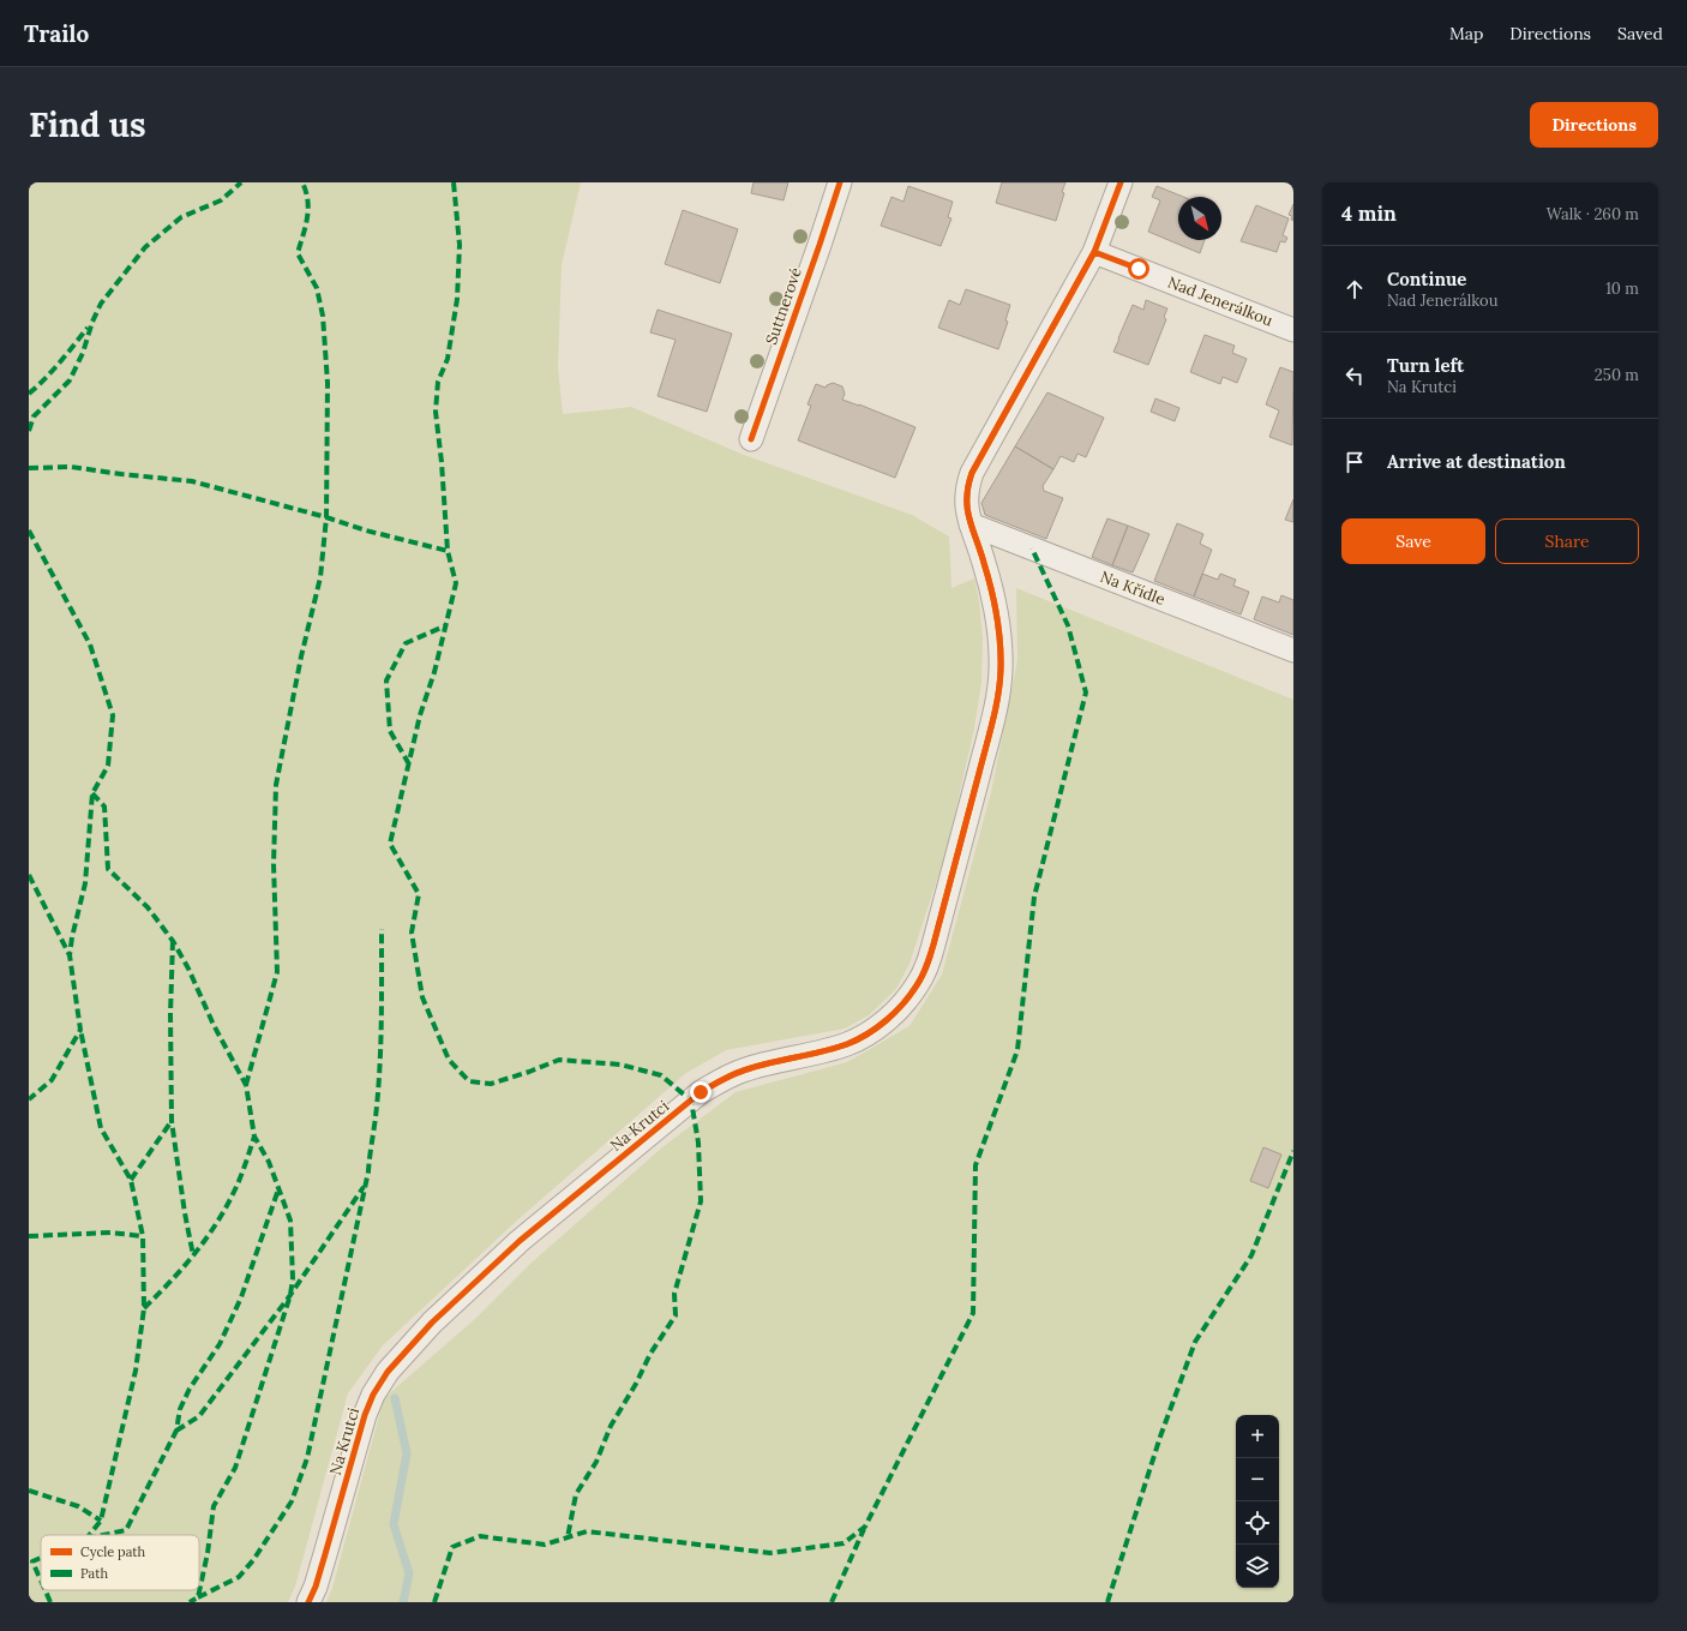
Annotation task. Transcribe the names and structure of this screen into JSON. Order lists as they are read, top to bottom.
{
  "streets": {
    "street": [
      "Nad Jenerálkou",
      "Suttnerové",
      "Na Křídle",
      "Na Krutci"
    ]
  },
  "crossings": [
    ["Nad Jenerálkou", "Na Krutci"],
    ["Na Křídle", "Na Krutci"]
  ],
  "legend": ["Cycle path", "Path"],
  "north": "bottom right",
  "page": {
    "header": "Trailo",
    "nav": ["Map", "Directions", "Saved"],
    "buttons": [
      "Directions",
      ["Save", "Share"]
    ],
    "title": "Find us",
    "heading": ["4 min", "Walk · 260 m"],
    "list": [
      ["Continue", "Nad Jenerálkou", "10 m"],
      ["Turn left", "Na Krutci", "250 m"],
      "Arrive at destination"
    ],
    "map_buttons": ["+", "−"]
  }
}
